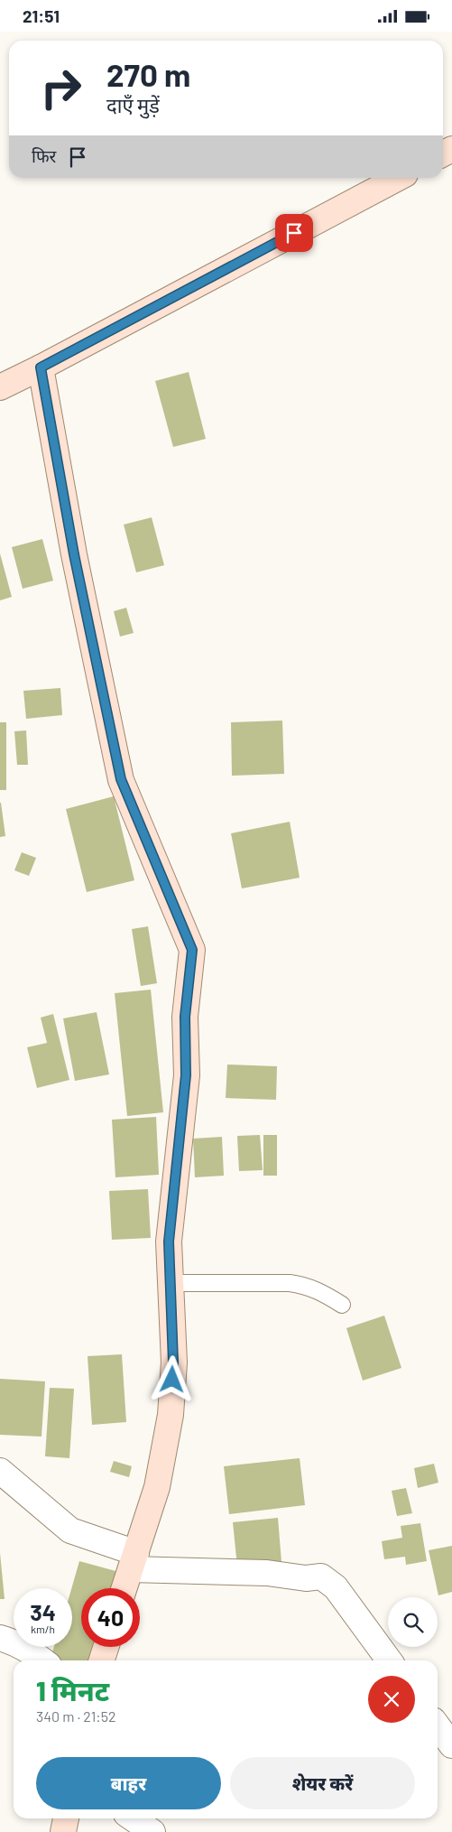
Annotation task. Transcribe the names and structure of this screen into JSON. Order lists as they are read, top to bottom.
{
  "page": {
    "status": "21:51",
    "turn": ["270 m", "दाएँ मुड़ें"],
    "then": "फिर",
    "speed": "34 km/h",
    "limit": "40",
    "heading": ["1 मिनट", "340 m · 21:52"],
    "buttons": ["बाहर", "शेयर करें"]
  }
}
